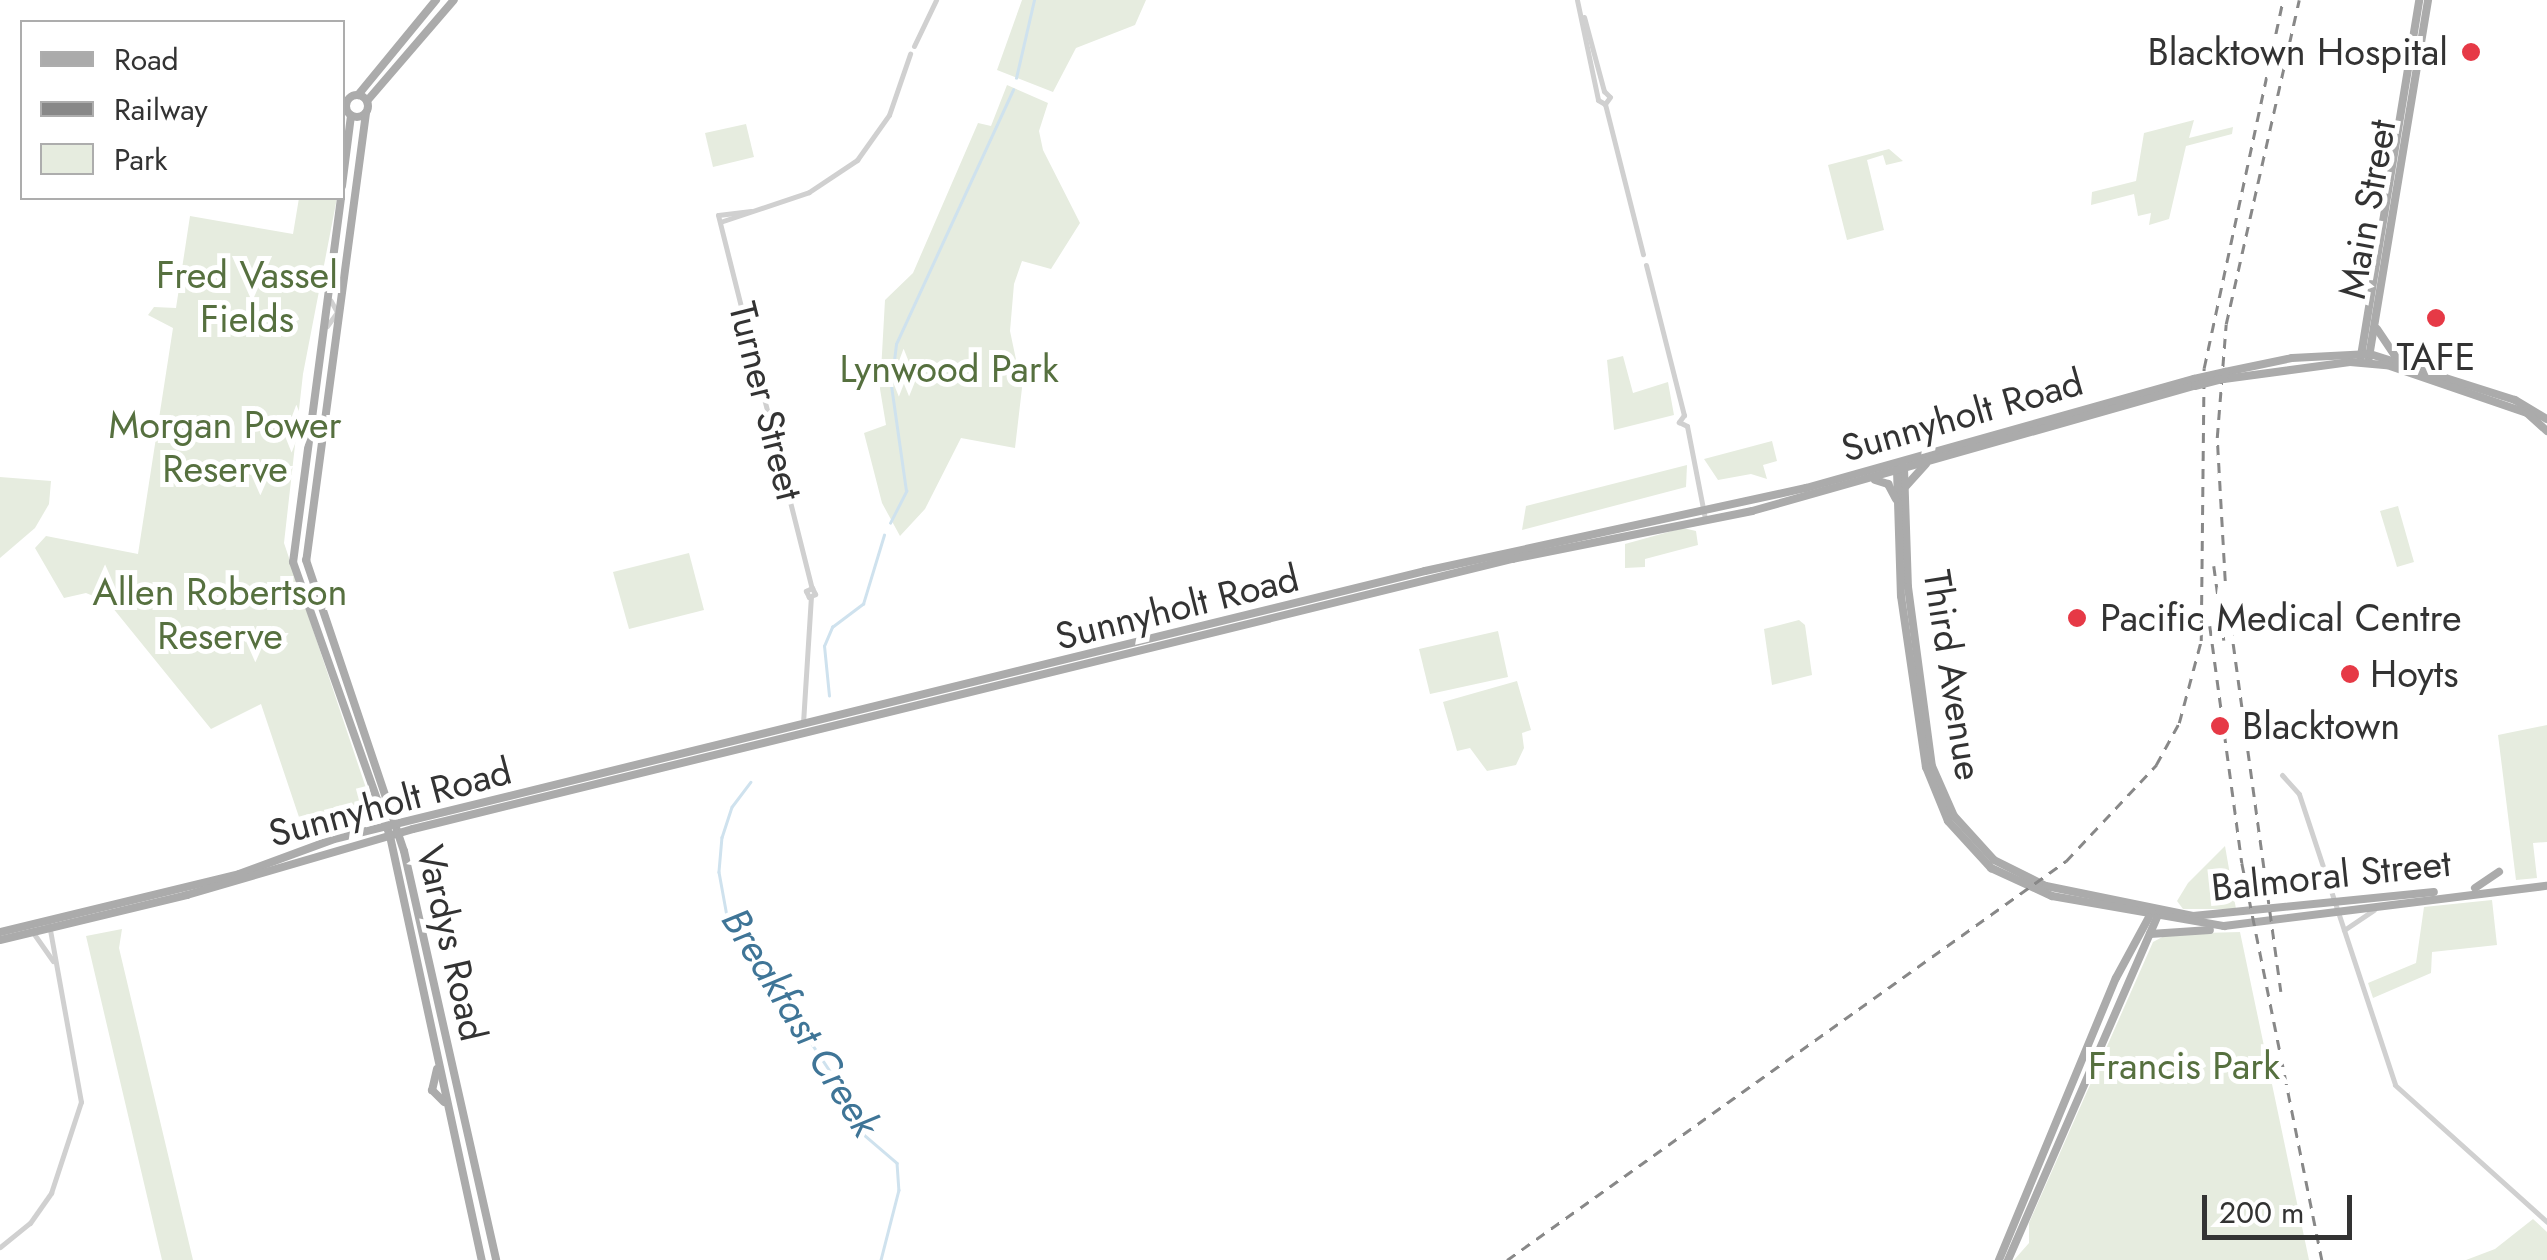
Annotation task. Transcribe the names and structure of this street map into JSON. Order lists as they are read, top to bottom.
{
  "streets": {
    "main road": [
      "Main Street",
      "Sunnyholt Road",
      "Third Avenue",
      "Balmoral Street",
      "Vardys Road"
    ],
    "street": ["Turner Street"]
  },
  "crossings": [
    ["Main Street", "Sunnyholt Road"],
    ["Turner Street", "Sunnyholt Road"],
    ["Sunnyholt Road", "Third Avenue"],
    ["Sunnyholt Road", "Vardys Road"],
    ["Third Avenue", "Balmoral Street"]
  ],
  "water": ["Breakfast Creek"],
  "parks": [
    "Fred Vassel Fields",
    "Lynwood Park",
    "Morgan Power Reserve",
    "Allen Robertson Reserve",
    "Francis Park"
  ],
  "places": [
    "Blacktown Hospital",
    "TAFE",
    "Pacific Medical Centre",
    "Hoyts",
    "Blacktown"
  ],
  "legend": ["Road", "Railway", "Park"],
  "scale_bar": "200 m"
}
